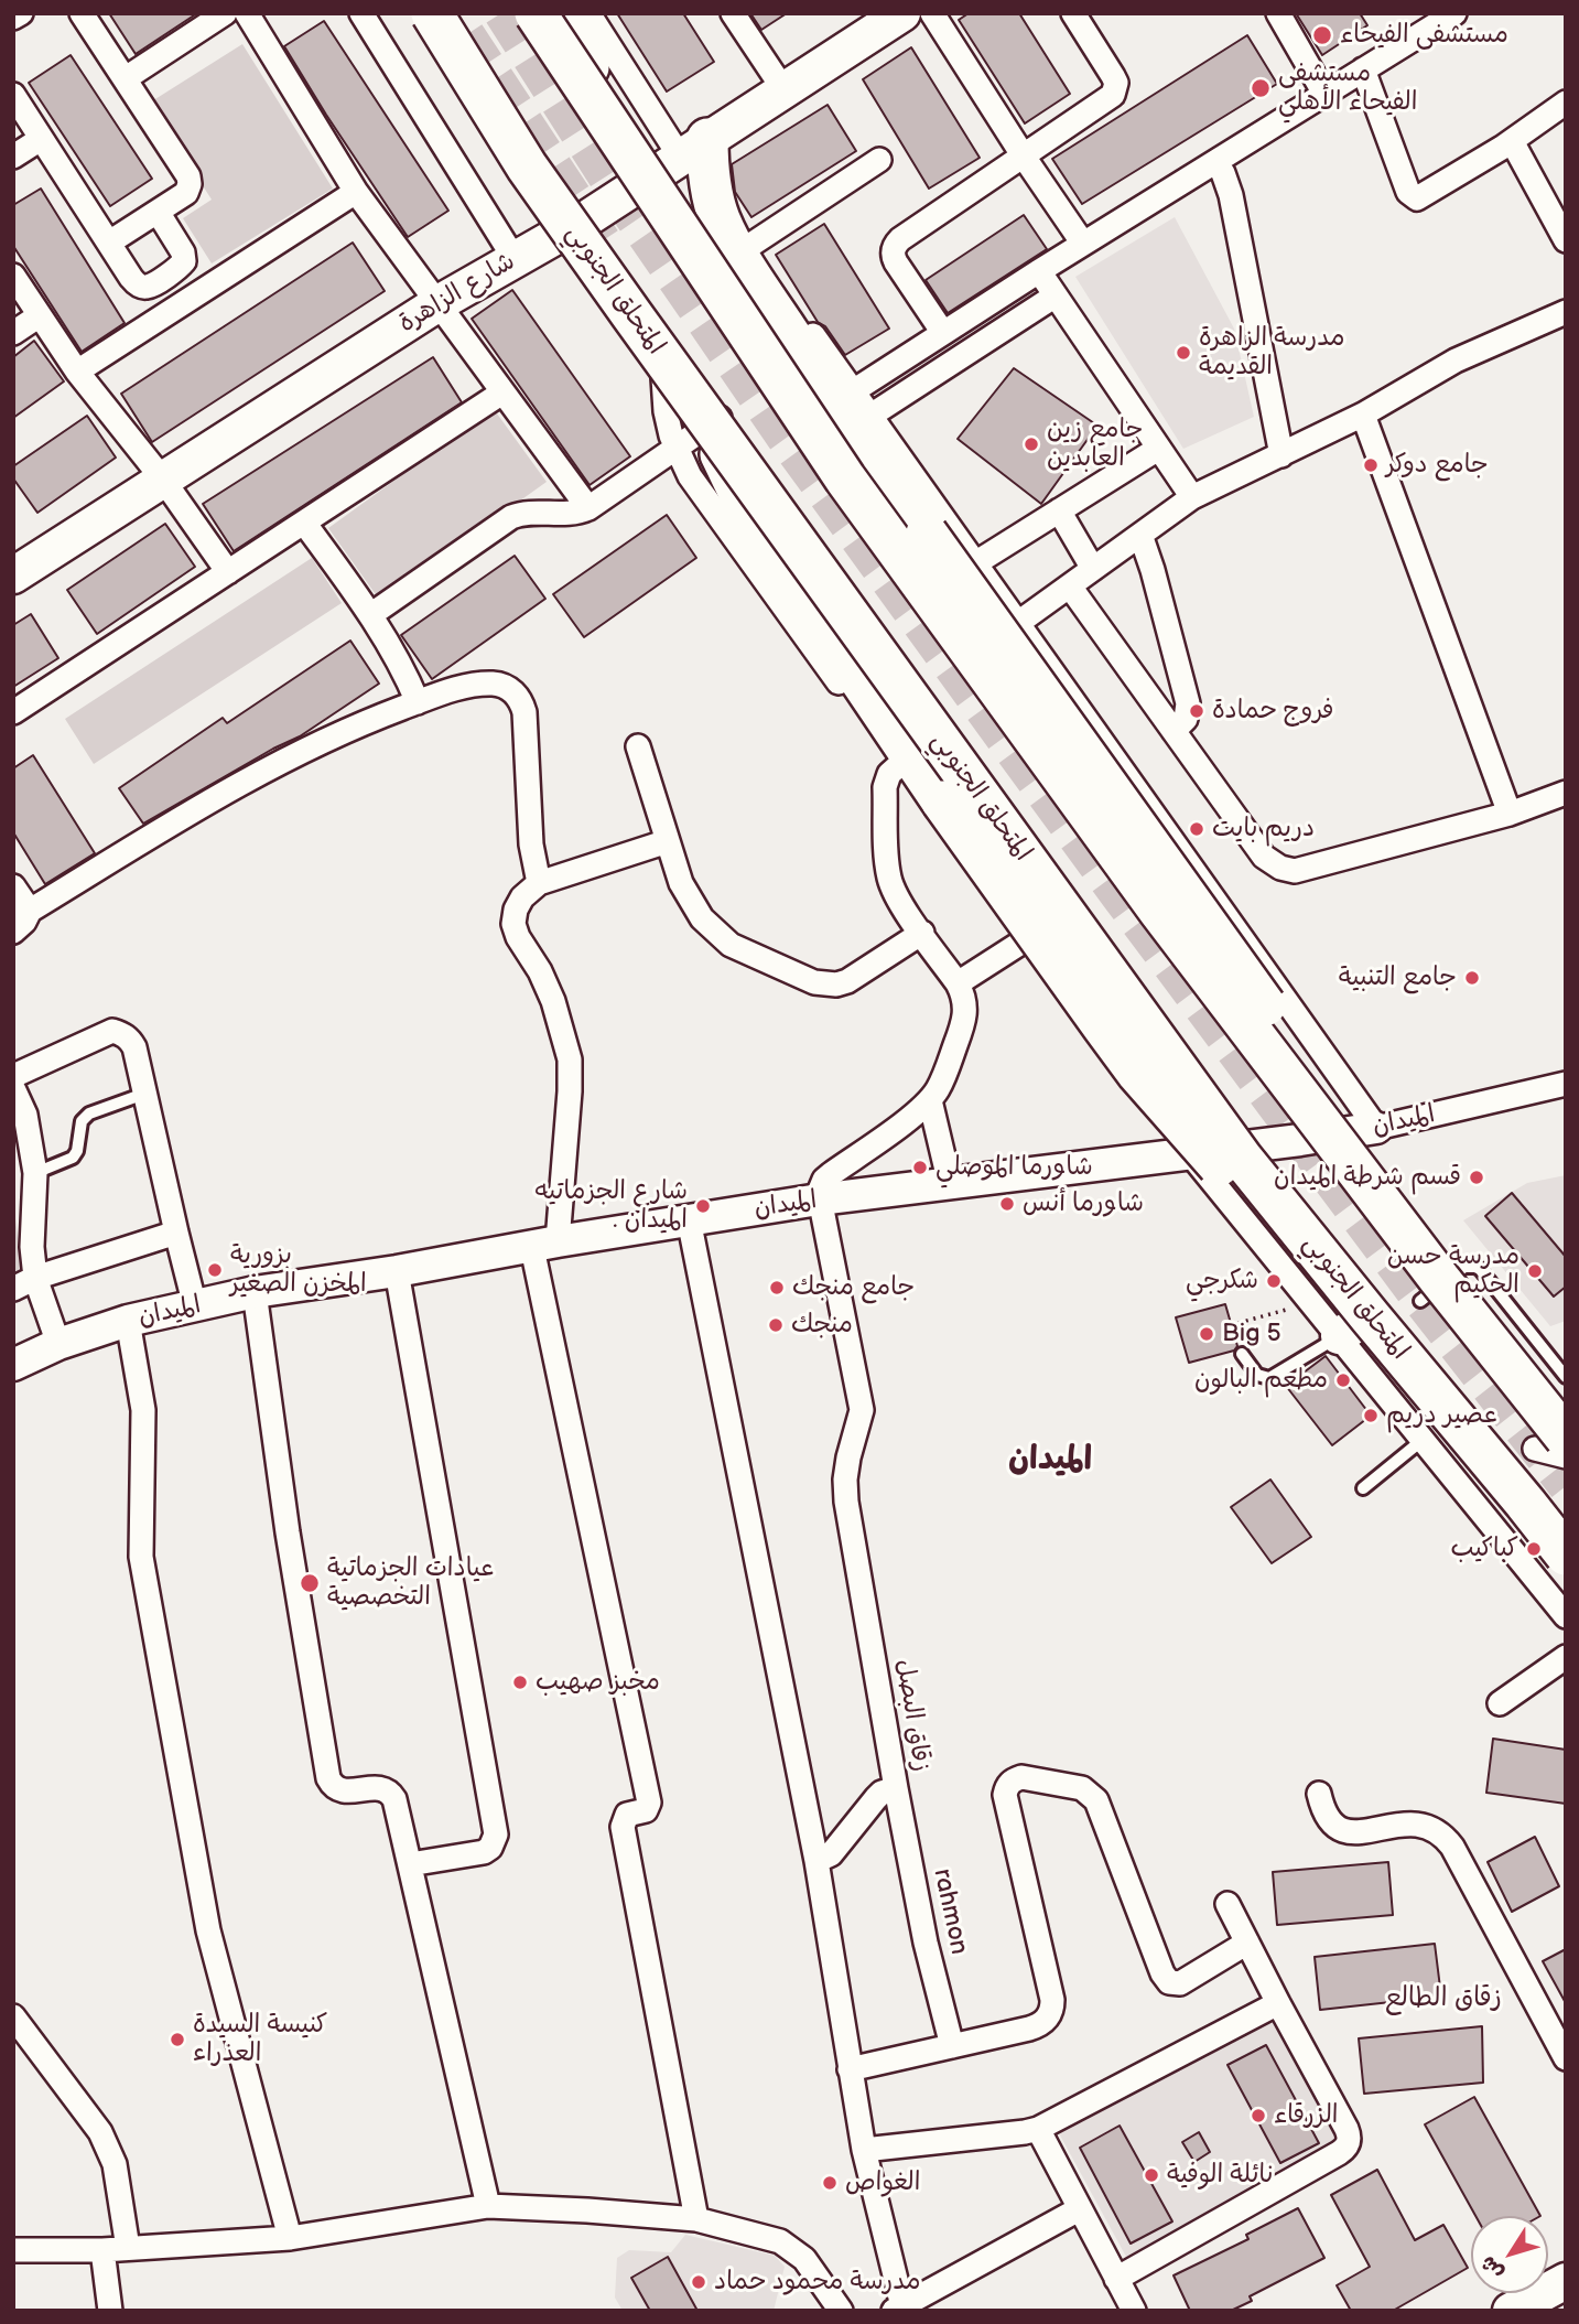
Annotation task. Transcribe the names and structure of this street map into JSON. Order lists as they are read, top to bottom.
{
  "streets": {
    "highway": ["المتحلق الجنوبي"],
    "main road": ["شارع الزاهرة"],
    "street": ["الميدان", "زقاق البصل", "rahmon"]
  },
  "crossings": [
    ["الميدان", "زقاق البصل"],
    ["زقاق البصل", "rahmon"]
  ],
  "districts": ["الميدان", "زقاق الطالع"],
  "places": [
    "مستشفى الفيحاء",
    "مستشفى الفيحاء الأهلي",
    "مدرسة الزاهرة القديمة",
    "جامع زين العابدين",
    "جامع دوكر",
    "فروج حمادة",
    "دريم بايت",
    "جامع التنبية",
    "شاورما الموصلي",
    "قسم شرطة الميدان",
    "شاورما أنس",
    "شارع الجزماتيه . الميدان",
    "بزورية المخزن الصغير",
    "مدرسة حسن الحكيم",
    "شكرجي",
    "جامع منجك",
    "منجك",
    "Big 5",
    "مطعم البالون",
    "عصير دريم",
    "كباكيب",
    "عيادات الجزماتية التخصصية",
    "مخبز صهيب",
    "كنيسة السيدة العذراء",
    "الزرقاء",
    "نائلة الوفية",
    "الغواص",
    "مدرسة محمود حماد"
  ],
  "north": "bottom left"
}
